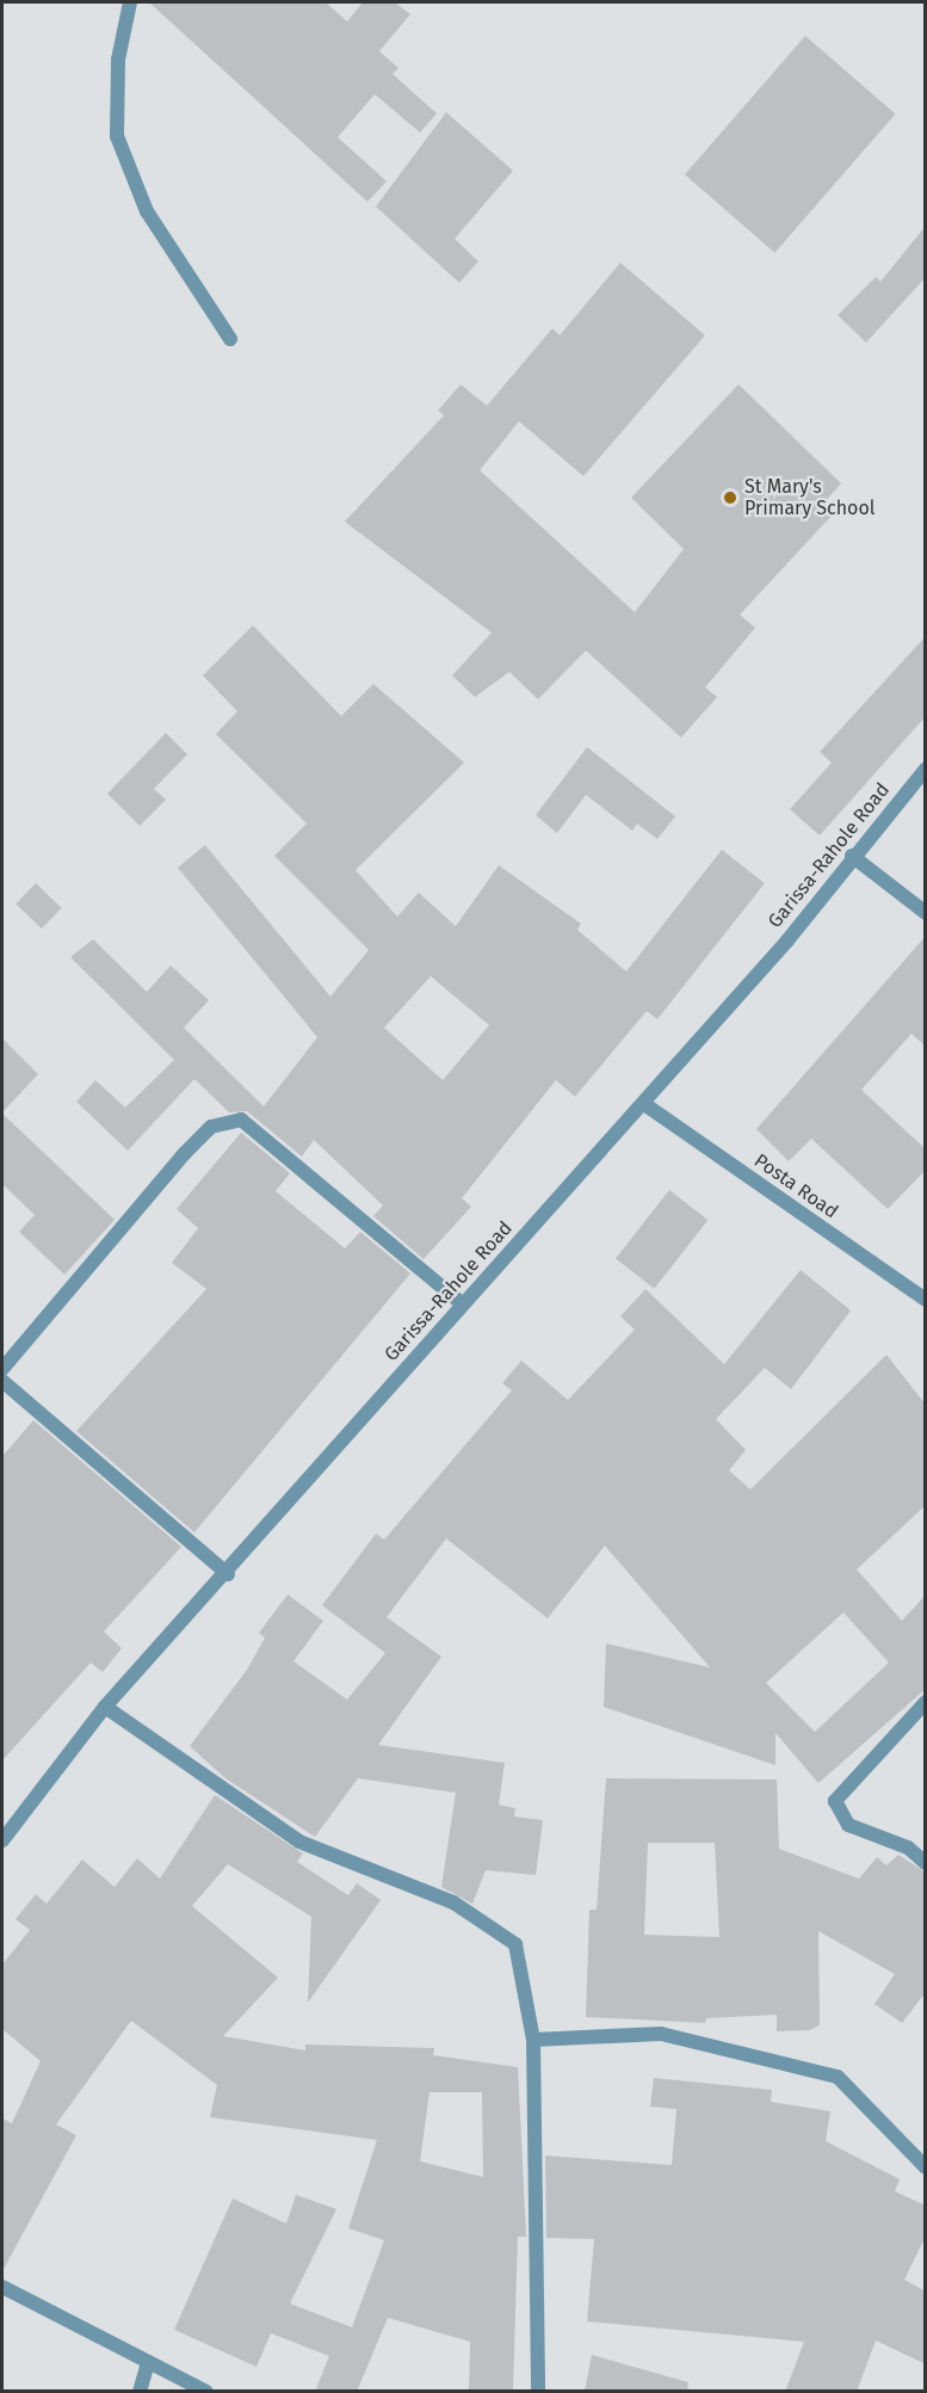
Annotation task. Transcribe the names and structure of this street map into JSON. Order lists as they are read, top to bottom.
{
  "streets": {
    "street": ["Garissa-Rahole Road", "Posta Road"]
  },
  "crossings": [
    ["Garissa-Rahole Road", "Posta Road"]
  ],
  "places": ["St Mary's Primary School"]
}
